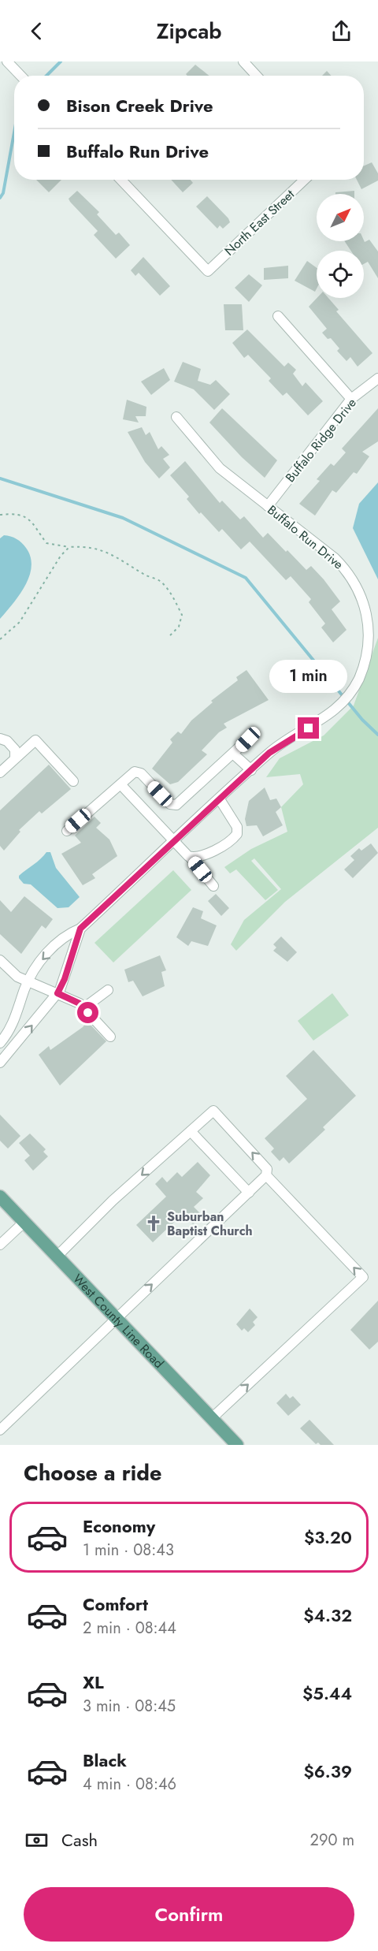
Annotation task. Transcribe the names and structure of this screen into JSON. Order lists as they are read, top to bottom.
{
  "streets": {
    "main road": ["West County Line Road"],
    "street": ["North East Street", "Buffalo Ridge Drive", "Buffalo Run Drive"]
  },
  "crossings": [
    ["Buffalo Ridge Drive", "Buffalo Run Drive"]
  ],
  "places": {
    "church": ["Suburban Baptist Church"]
  },
  "north": "top right",
  "page": {
    "header": "Zipcab",
    "banner": ["Bison Creek Drive", "Buffalo Run Drive"],
    "bubble": "1 min",
    "heading": "Choose a ride",
    "list": [
      {
        "name": "Economy",
        "note": "1 min · 08:43",
        "value": "$3.20"
      },
      {
        "name": "Comfort",
        "note": "2 min · 08:44",
        "value": "$4.32"
      },
      {
        "name": "XL",
        "note": "3 min · 08:45",
        "value": "$5.44"
      },
      {
        "name": "Black",
        "note": "4 min · 08:46",
        "value": "$6.39"
      }
    ],
    "pay": ["Cash", "290 m"],
    "buttons": "Confirm"
  }
}
